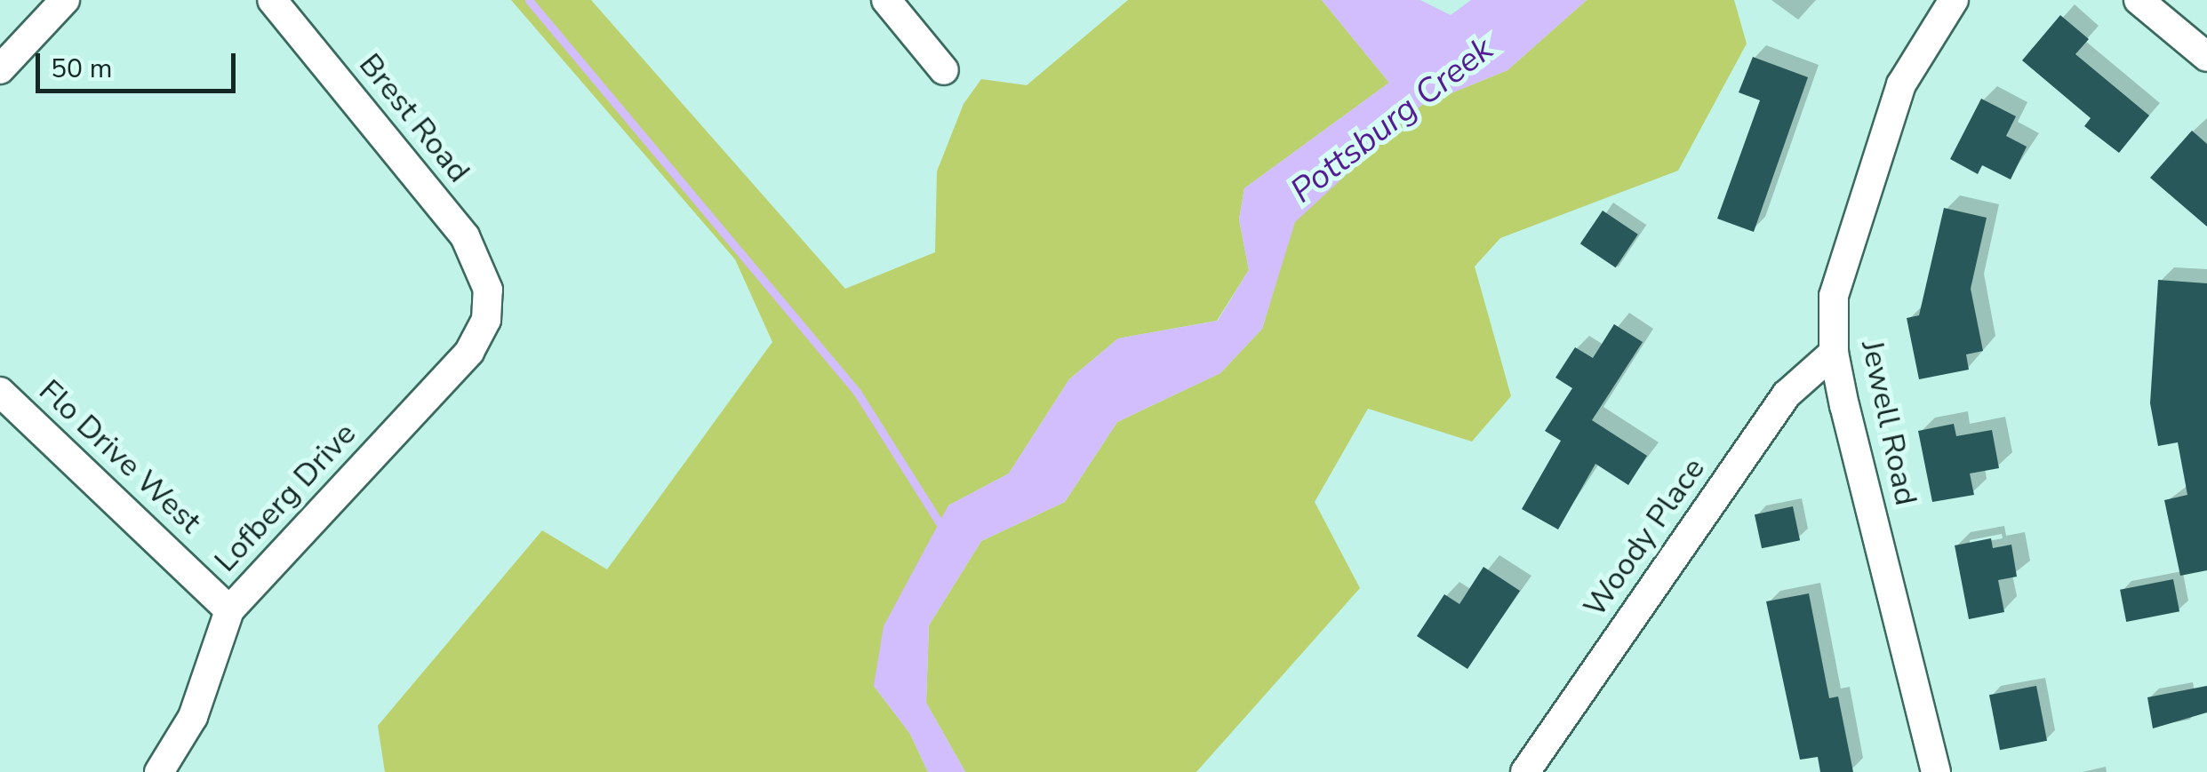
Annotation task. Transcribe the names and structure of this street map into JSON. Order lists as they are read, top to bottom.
{
  "streets": {
    "street": [
      "Brest Road",
      "Jewell Road",
      "Flo Drive West",
      "Lofberg Drive",
      "Woody Place"
    ]
  },
  "crossings": [
    ["Brest Road", "Lofberg Drive"],
    ["Jewell Road", "Woody Place"],
    ["Flo Drive West", "Lofberg Drive"]
  ],
  "water": ["Pottsburg Creek"],
  "scale_bar": "50 m"
}
